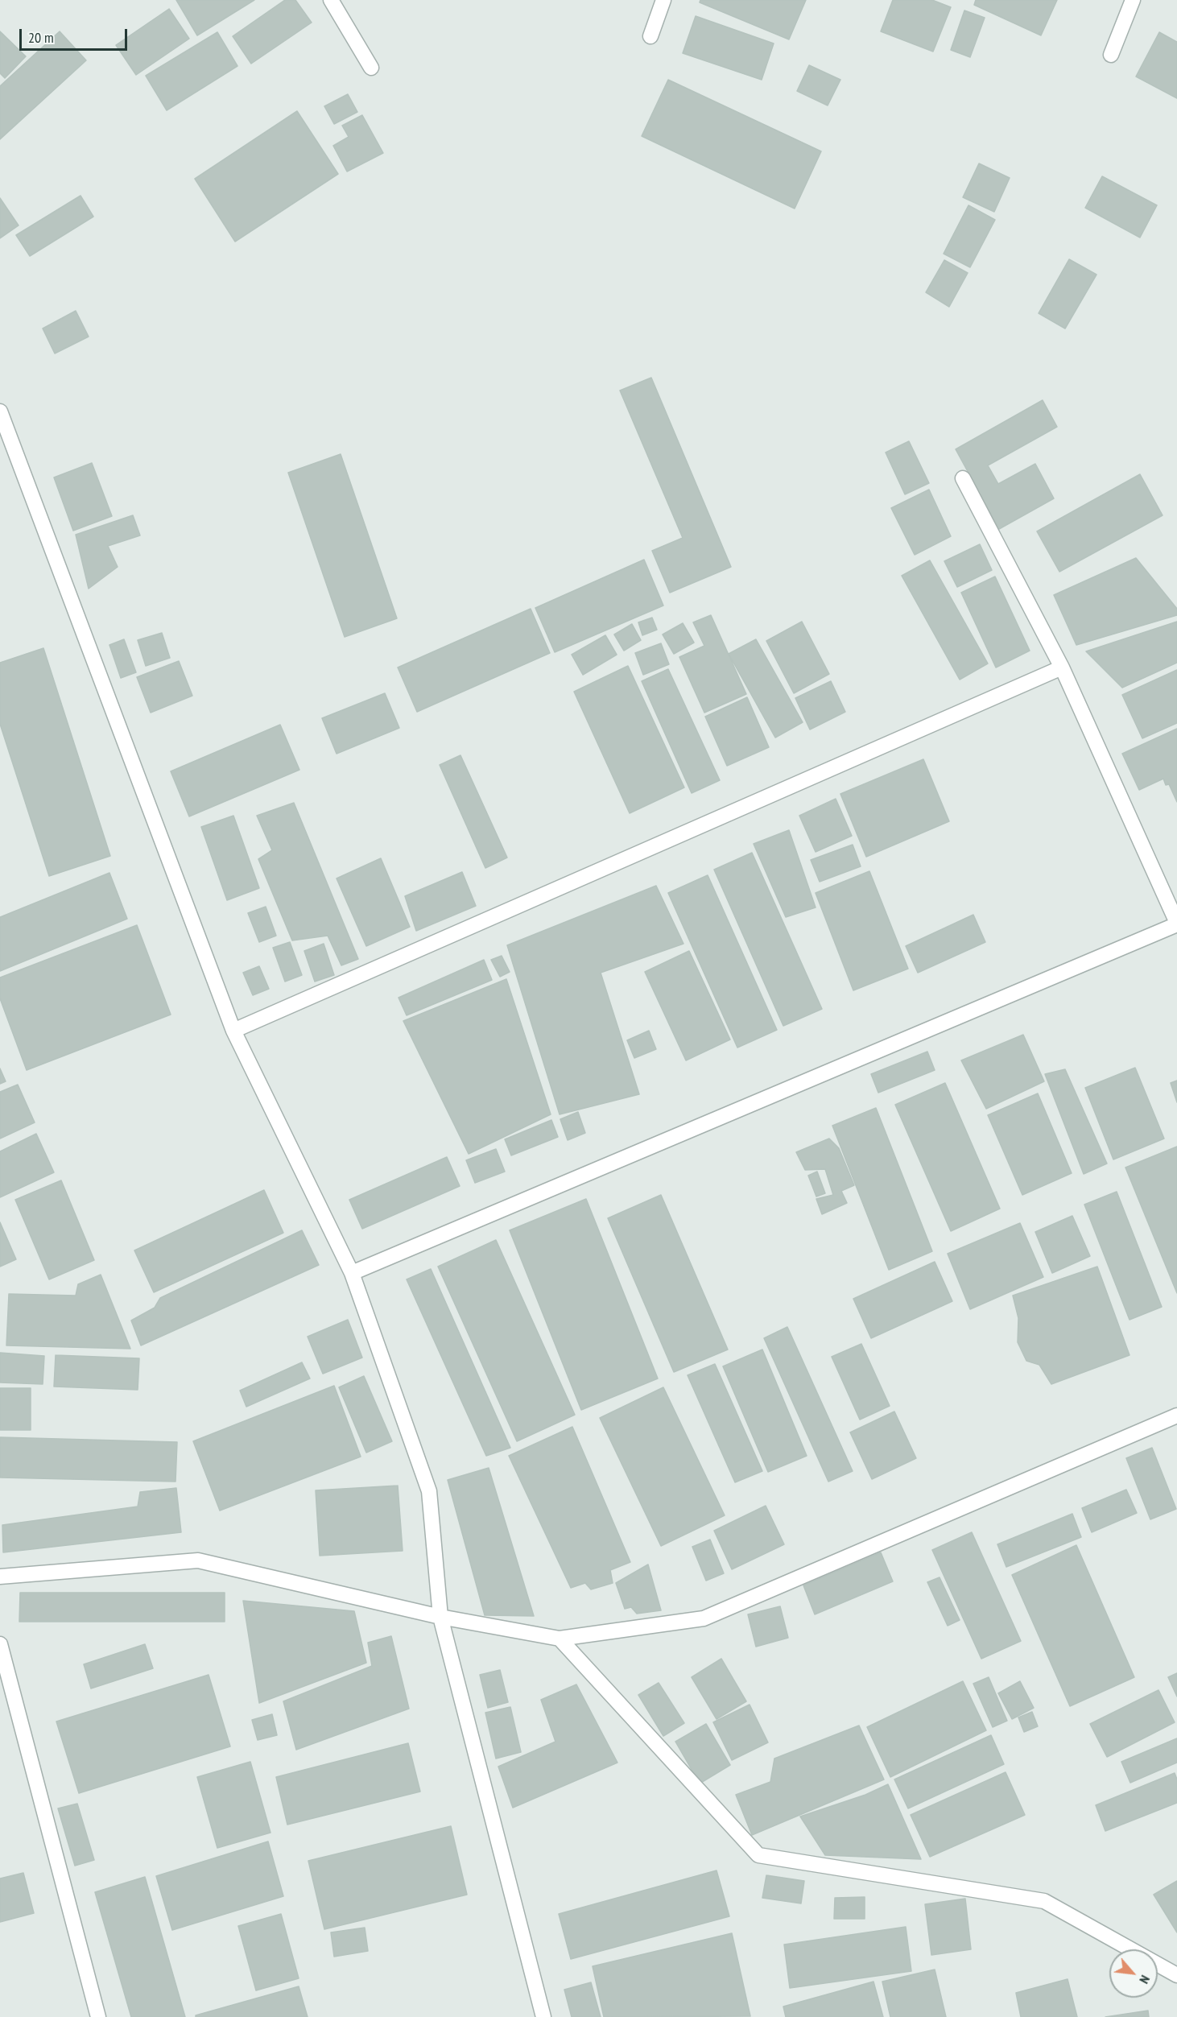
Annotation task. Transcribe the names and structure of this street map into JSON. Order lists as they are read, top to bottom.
{
  "scale_bar": "20 m",
  "north": "bottom right"
}
